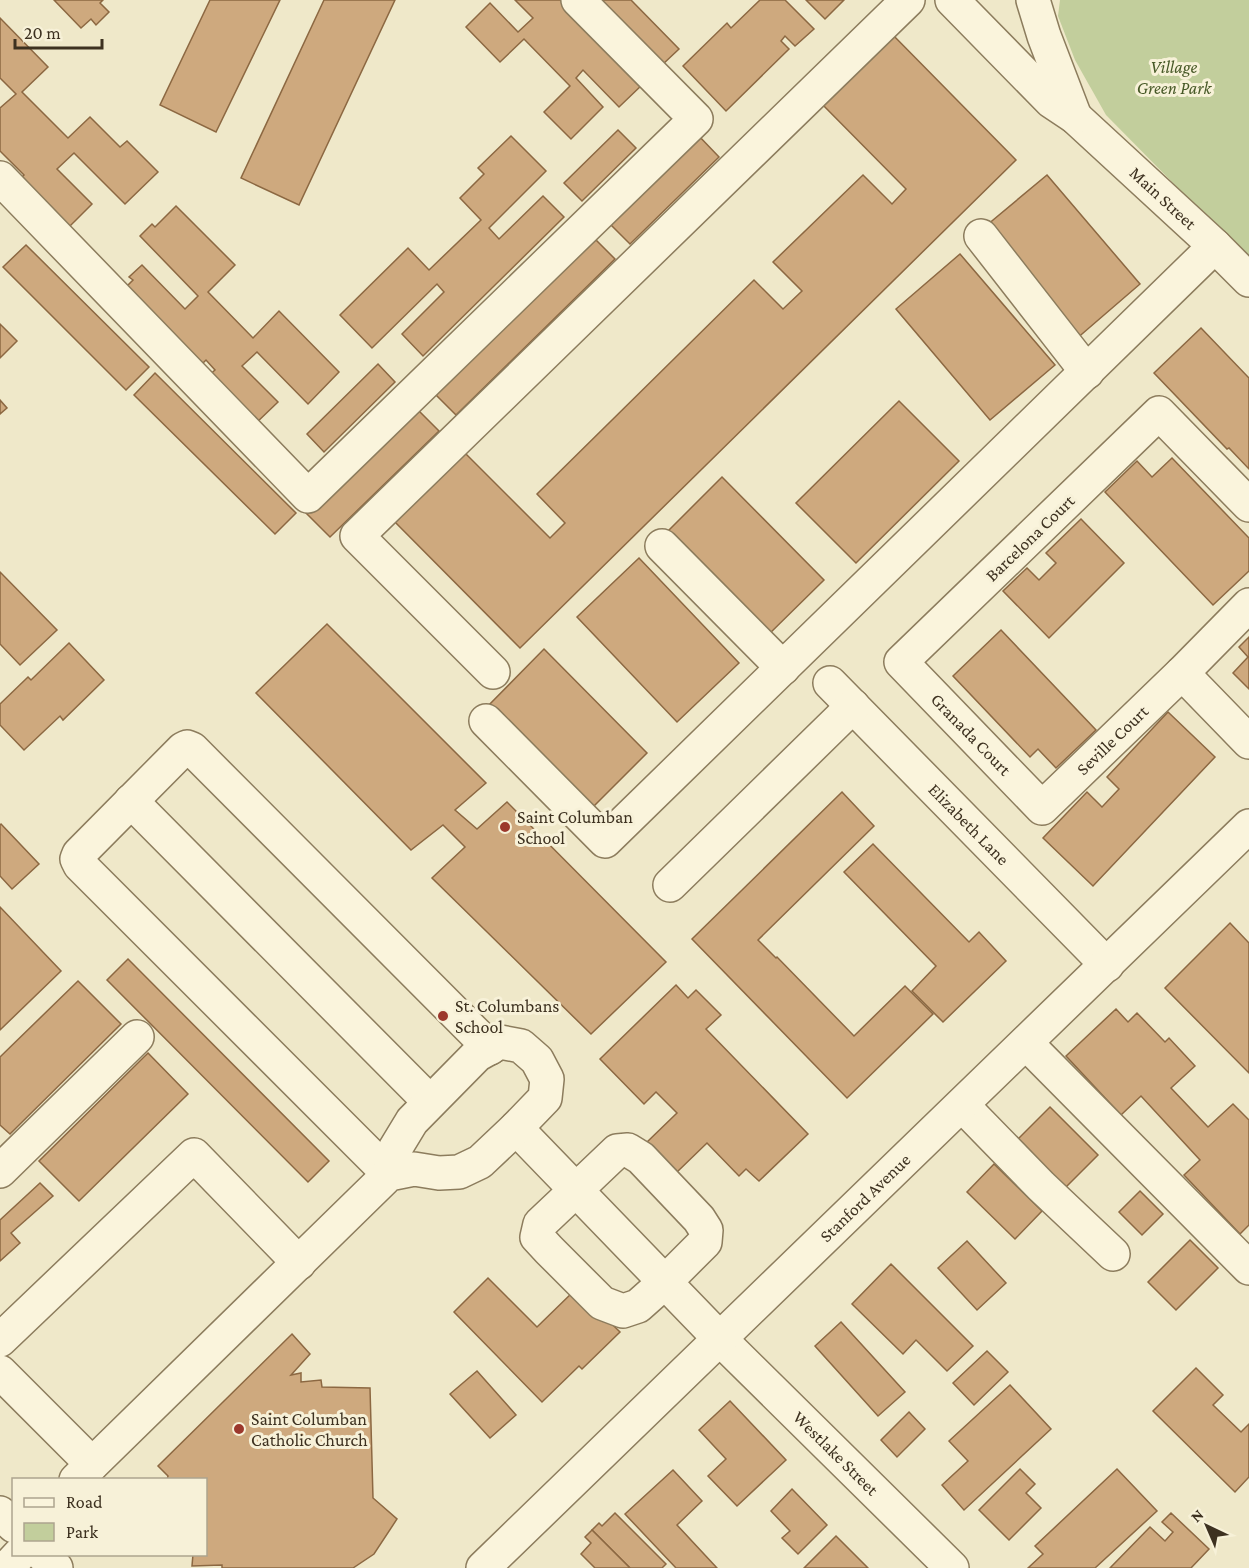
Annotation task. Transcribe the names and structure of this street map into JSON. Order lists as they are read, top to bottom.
{
  "streets": {
    "street": [
      "Main Street",
      "Barcelona Court",
      "Granada Court",
      "Seville Court",
      "Elizabeth Lane",
      "Stanford Avenue",
      "Westlake Street"
    ]
  },
  "crossings": [
    ["Barcelona Court", "Granada Court"],
    ["Granada Court", "Seville Court"],
    ["Elizabeth Lane", "Stanford Avenue"],
    ["Stanford Avenue", "Westlake Street"]
  ],
  "parks": ["Village Green Park"],
  "places": ["Saint Columban School", "St. Columbans School", "Saint Columban Catholic Church"],
  "legend": ["Road", "Park"],
  "scale_bar": "20 m",
  "north": "top left"
}
